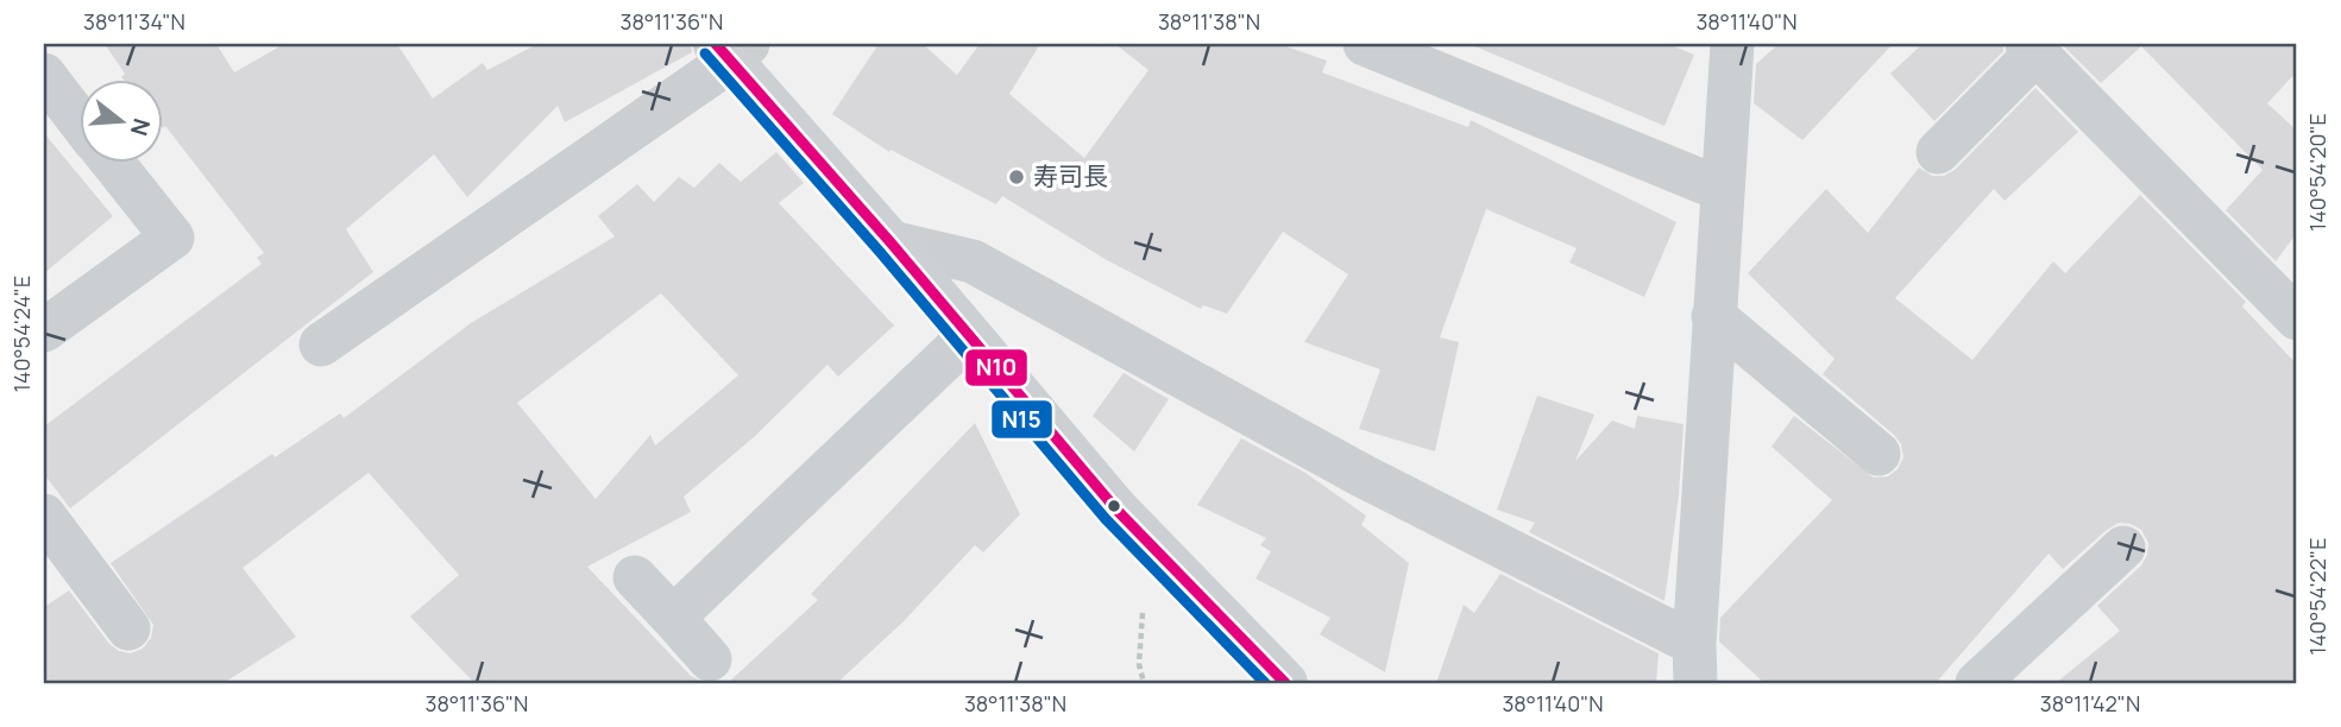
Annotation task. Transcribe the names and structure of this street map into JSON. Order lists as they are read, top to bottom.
{
  "places": ["寿司長"],
  "lines": ["transit line N10", "transit line N15"],
  "north": "right",
  "coordinates": [
    "38°11'34\"N",
    "38°11'36\"N",
    "38°11'38\"N",
    "38°11'40\"N",
    "140°54'20\"E",
    "140°54'24\"E",
    "140°54'22\"E",
    "38°11'42\"N"
  ]
}
